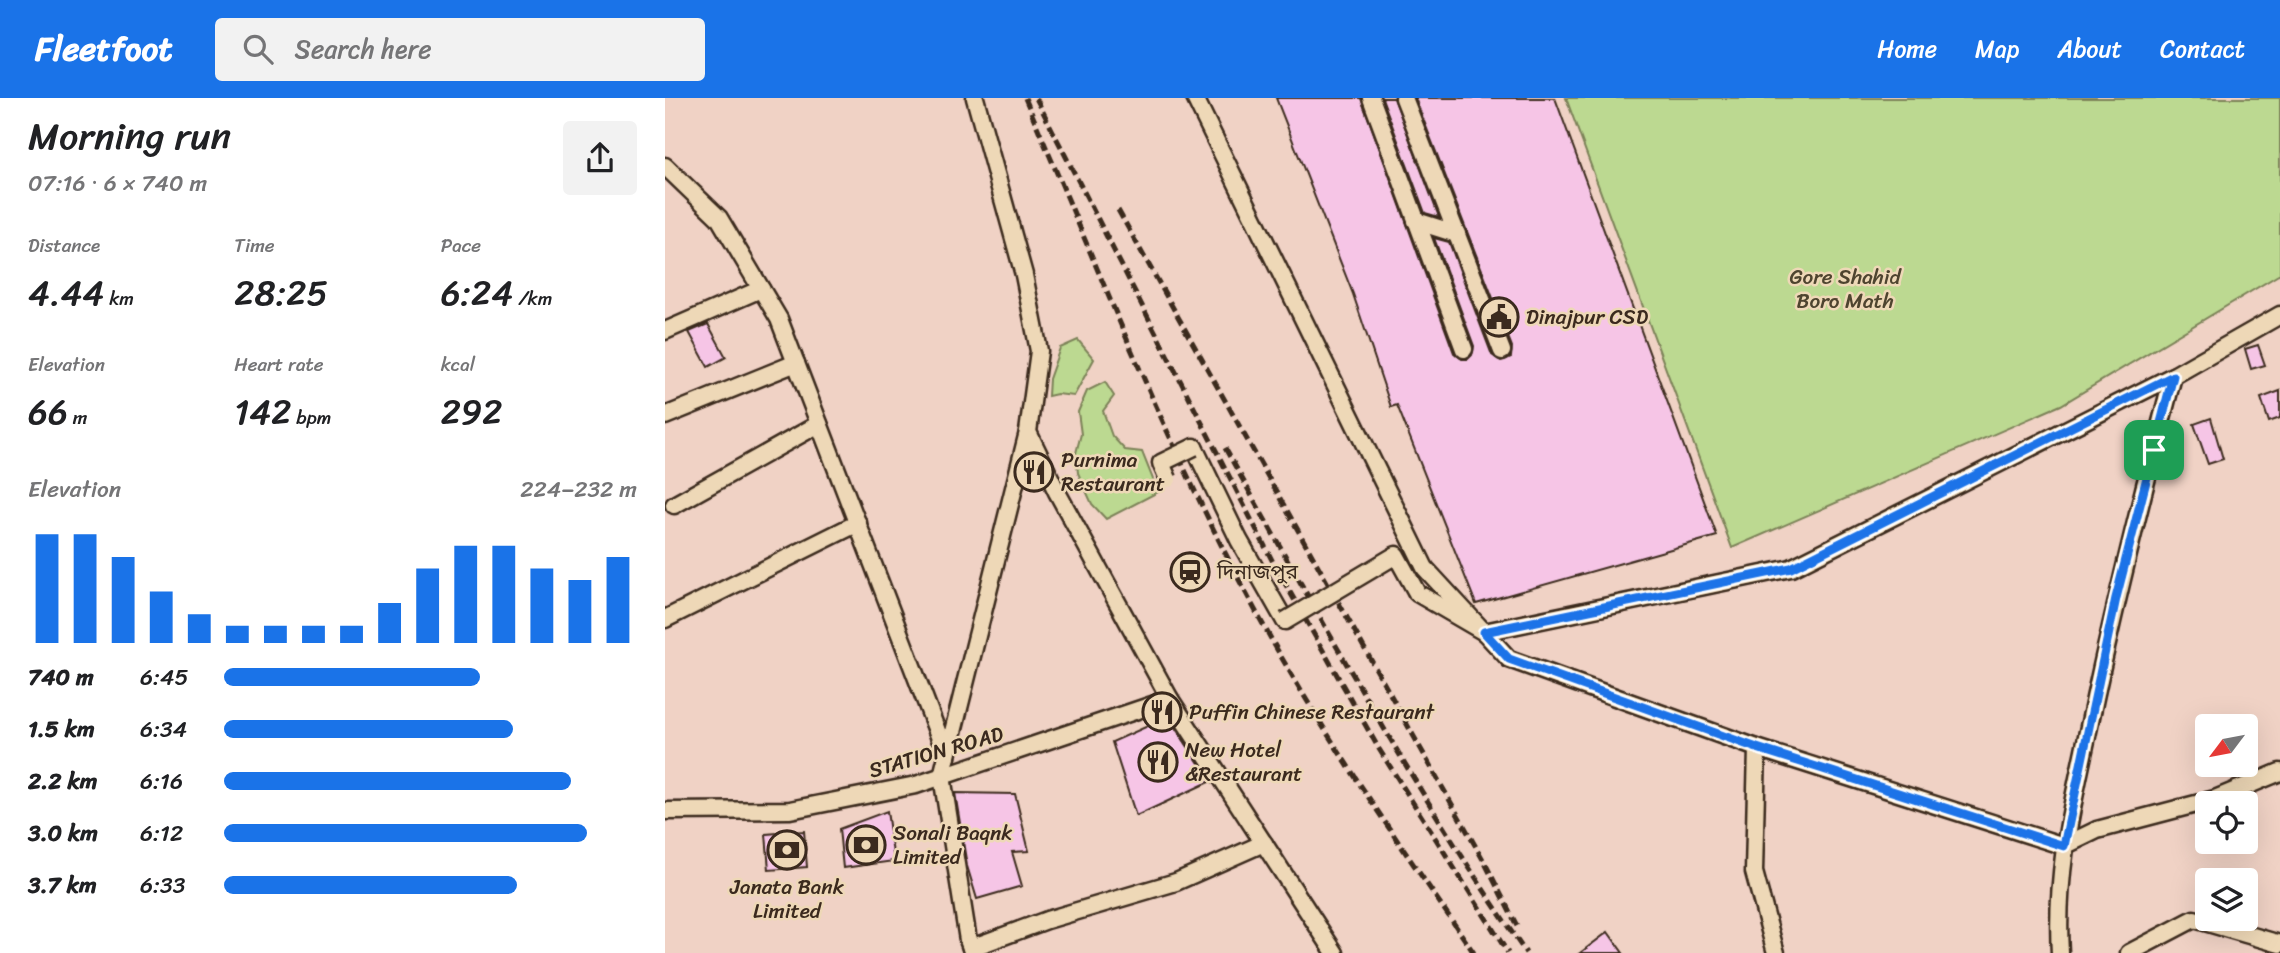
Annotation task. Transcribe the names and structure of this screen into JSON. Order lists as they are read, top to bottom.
{
  "streets": {
    "street": ["STATION ROAD"]
  },
  "parks": ["Gore Shahid Boro Math"],
  "places": {
    "public building": ["Dinajpur CSD"],
    "restaurant": ["Purnima Restaurant", "Puffin Chinese Restaurant", "New Hotel &Restaurant"],
    "station": ["দিনাজপুর"],
    "bank": ["Sonali Baqnk Limited", "Janata Bank Limited"]
  },
  "north": "bottom left",
  "page": {
    "header": "Fleetfoot",
    "search": "Search here",
    "nav": [
      "Home",
      "Map",
      "About",
      "Contact"
    ],
    "heading": ["Morning run", "07:16 · 6 × 740 m"],
    "stats": [
      ["Distance", "4.44 km"],
      ["Time", "28:25"],
      ["Pace", "6:24 /km"],
      ["Elevation", "66 m"],
      ["Heart rate", "142 bpm"],
      ["kcal", "292"]
    ],
    "chart": ["Elevation", "224–232 m"],
    "list": [
      {
        "name": "740 m",
        "note": "6:45"
      },
      {
        "name": "1.5 km",
        "note": "6:34"
      },
      {
        "name": "2.2 km",
        "note": "6:16"
      },
      {
        "name": "3.0 km",
        "note": "6:12"
      },
      {
        "name": "3.7 km",
        "note": "6:33"
      }
    ]
  }
}
